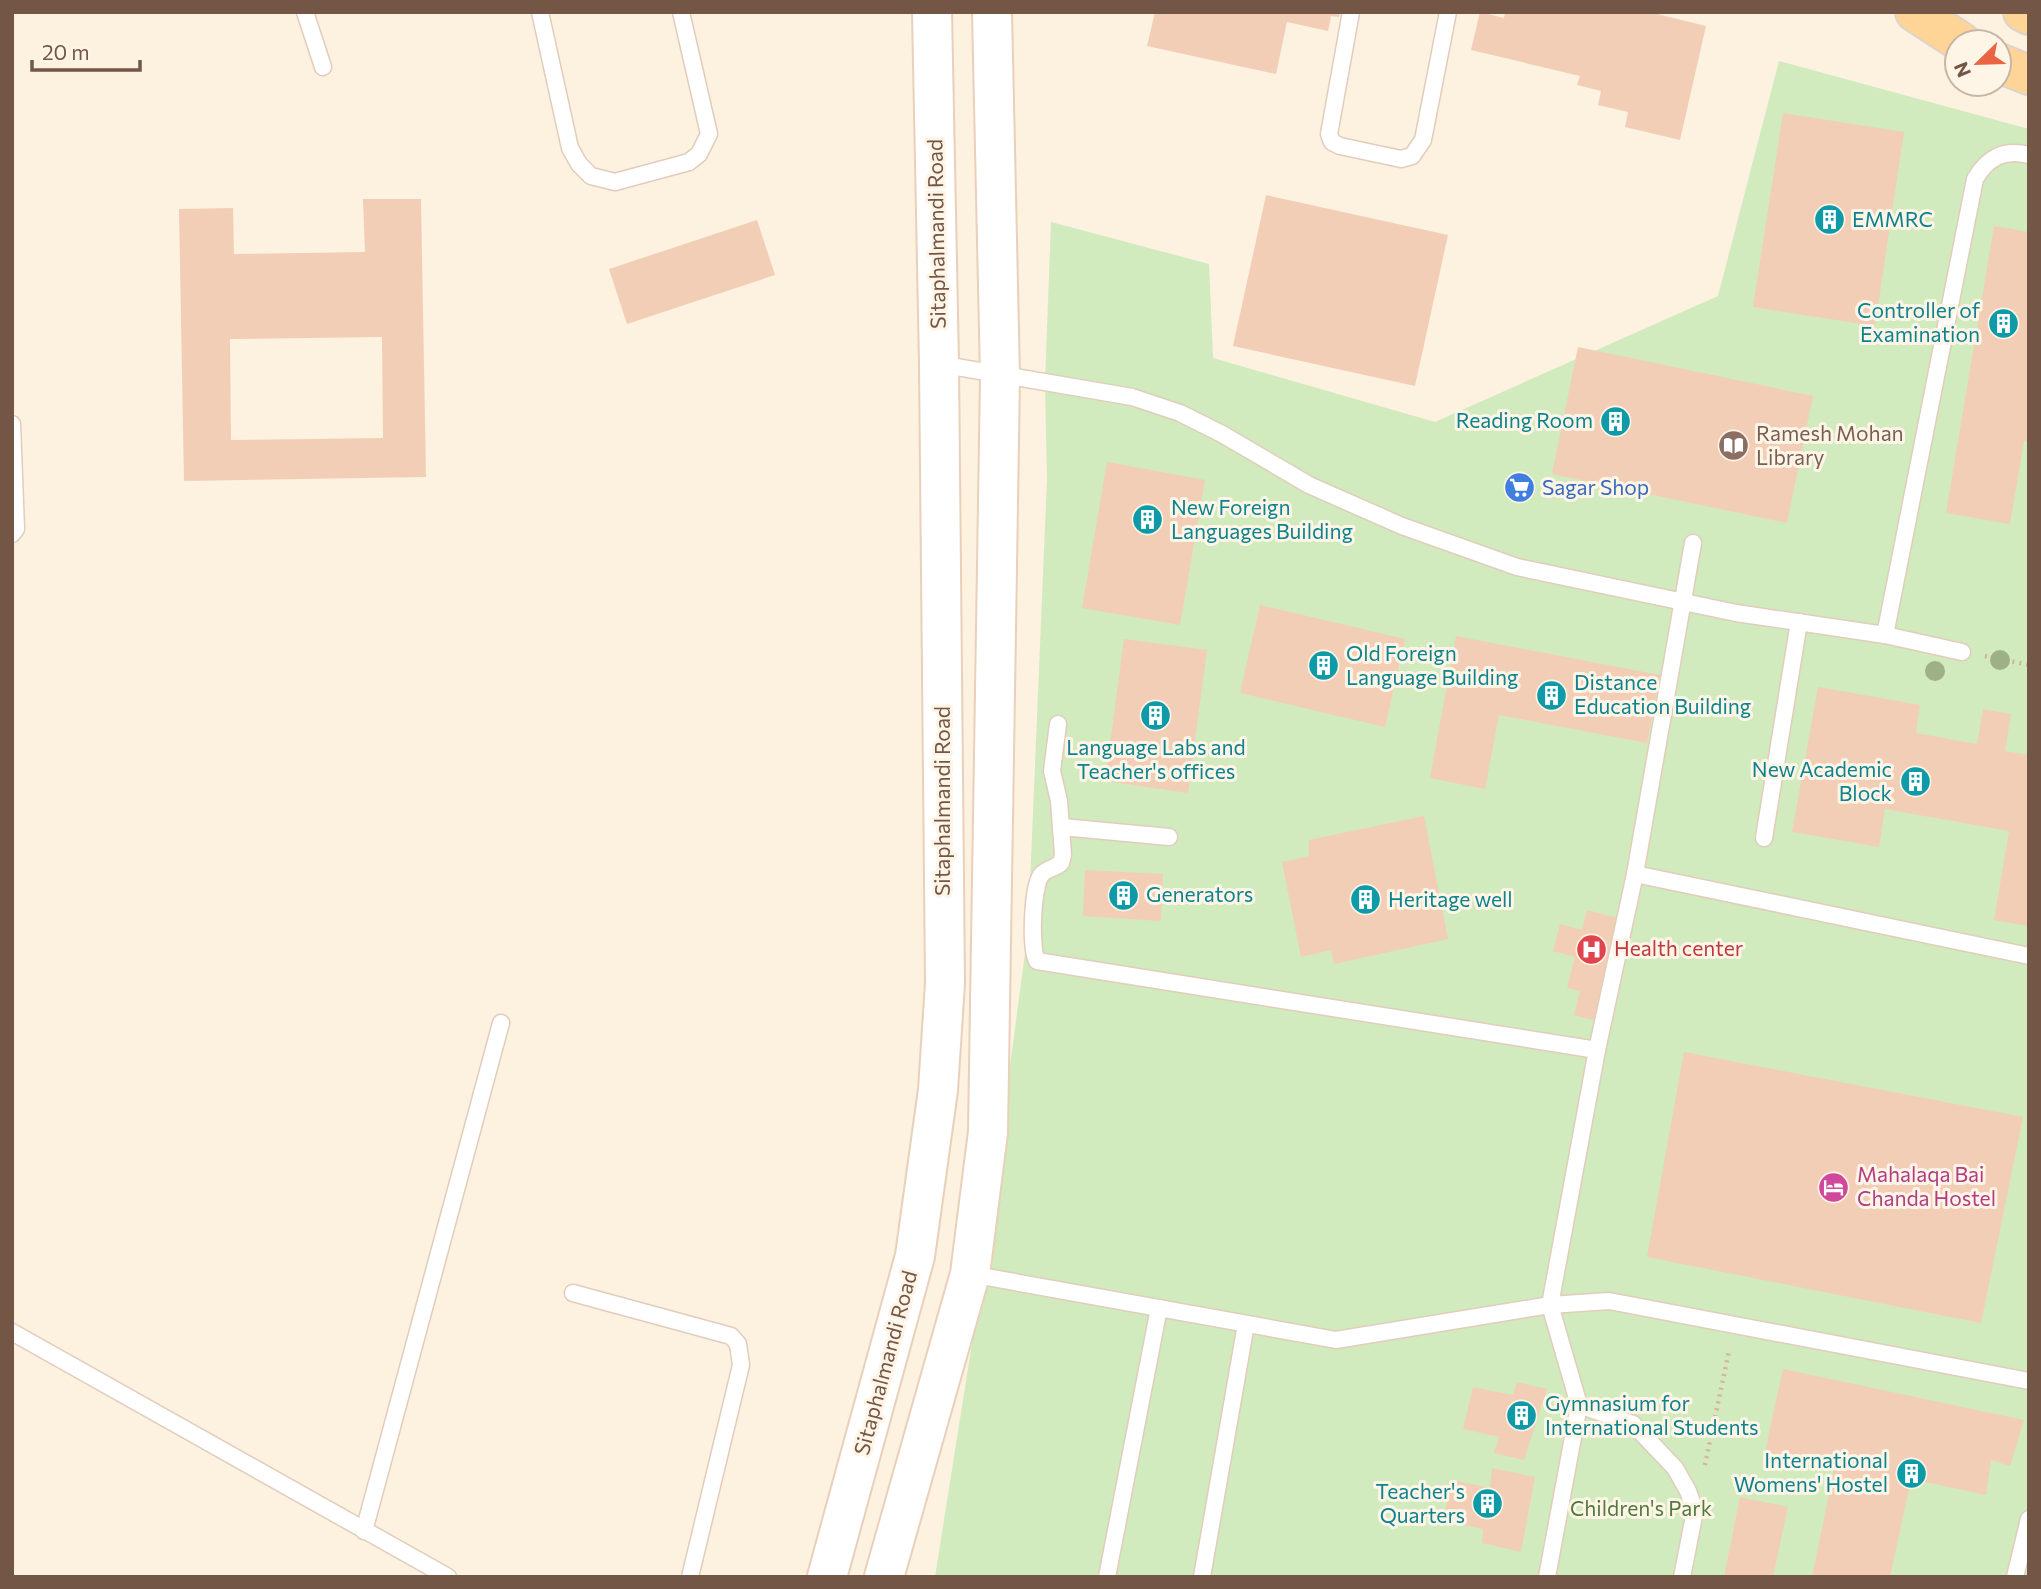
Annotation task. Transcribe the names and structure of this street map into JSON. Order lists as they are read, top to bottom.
{
  "streets": {
    "main road": ["Sitaphalmandi Road"]
  },
  "parks": ["Children's Park"],
  "places": {
    "building": [
      "EMMRC",
      "Controller of Examination",
      "Reading Room",
      "New Foreign Languages Building",
      "Old Foreign Language Building",
      "Distance Education Building",
      "Language Labs and Teacher's offices",
      "New Academic Block",
      "Generators",
      "Heritage well",
      "Gymnasium for International Students",
      "International Womens' Hostel",
      "Teacher's Quarters"
    ],
    "library": ["Ramesh Mohan Library"],
    "supermarket": ["Sagar Shop"],
    "hospital": ["Health center"],
    "hotel": ["Mahalaqa Bai Chanda Hostel"]
  },
  "scale_bar": "20 m",
  "north": "bottom left"
}
